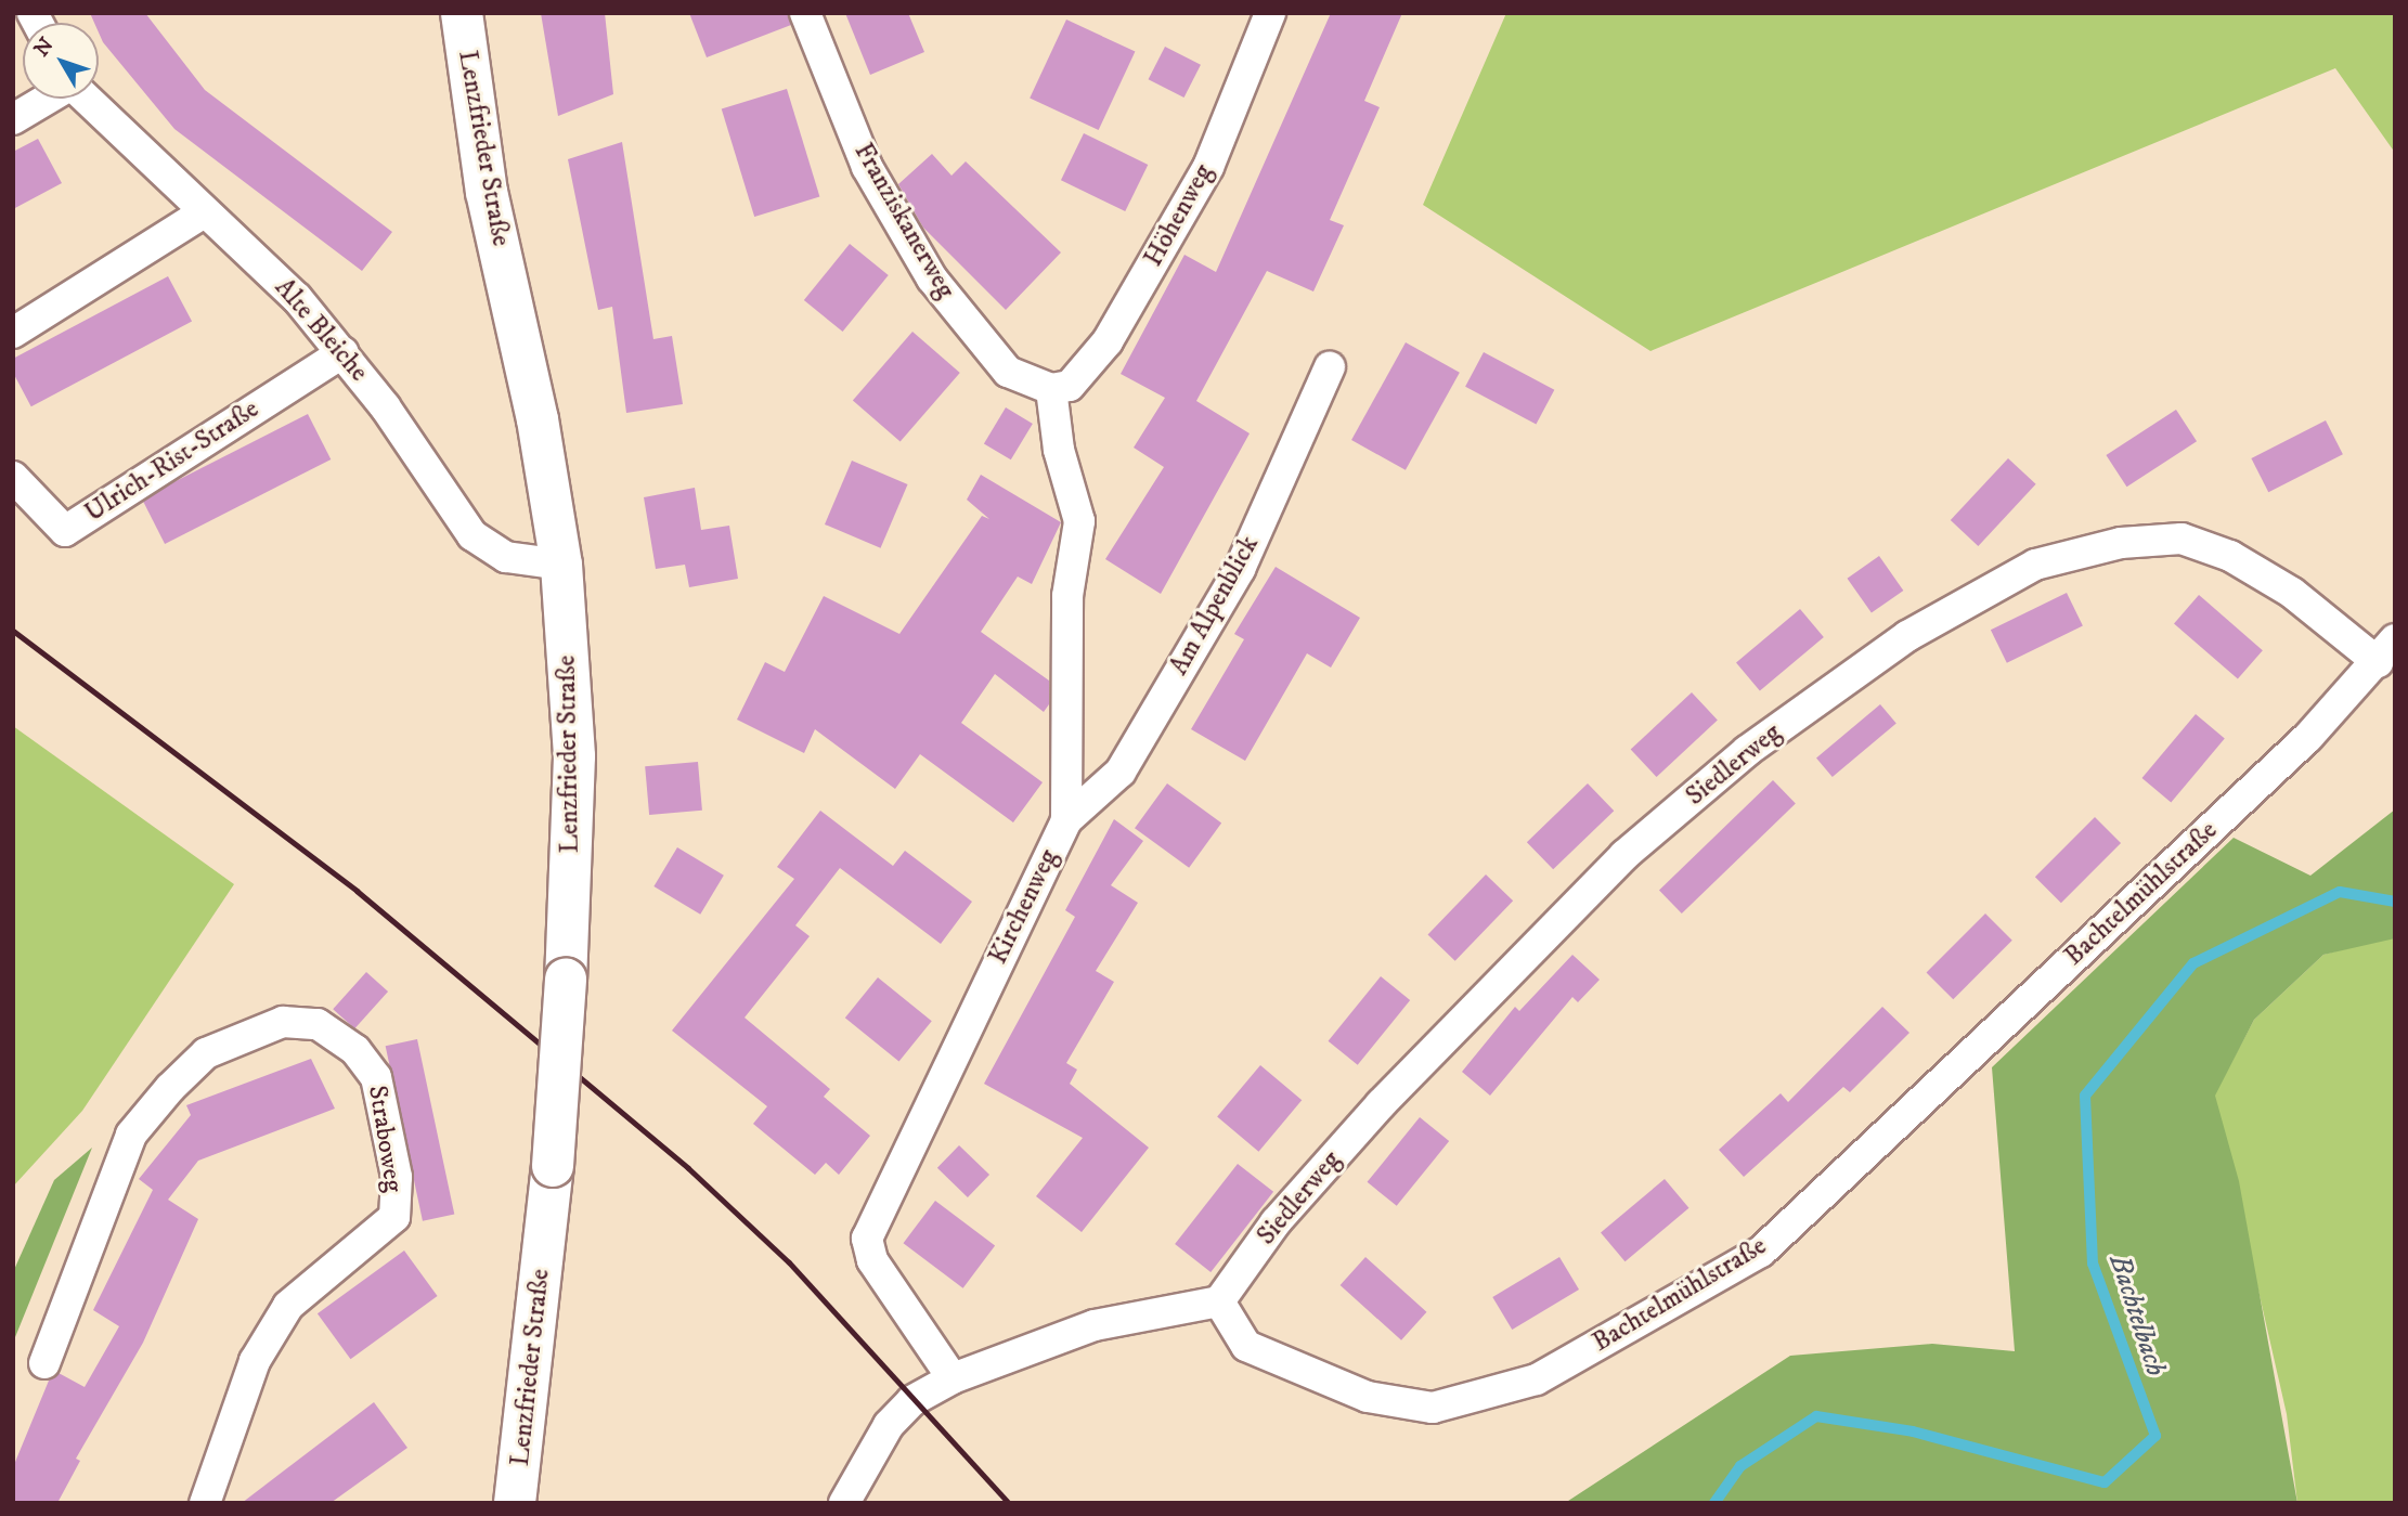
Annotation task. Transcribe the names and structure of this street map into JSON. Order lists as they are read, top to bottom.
{
  "streets": {
    "street": [
      "Lenzfrieder Straße",
      "Höhenweg",
      "Franziskanerweg",
      "Alte Bleiche",
      "Ulrich-Rist-Straße",
      "Am Alpenblick",
      "Siedlerweg",
      "Bachtelmühlstraße",
      "Kirchenweg",
      "Straboweg"
    ]
  },
  "crossings": [
    ["Lenzfrieder Straße", "Alte Bleiche"],
    ["Höhenweg", "Franziskanerweg"],
    ["Höhenweg", "Kirchenweg"],
    ["Franziskanerweg", "Kirchenweg"],
    ["Alte Bleiche", "Ulrich-Rist-Straße"],
    ["Am Alpenblick", "Kirchenweg"],
    ["Siedlerweg", "Bachtelmühlstraße"]
  ],
  "water": ["Bachtelbach"],
  "north": "top left"
}
